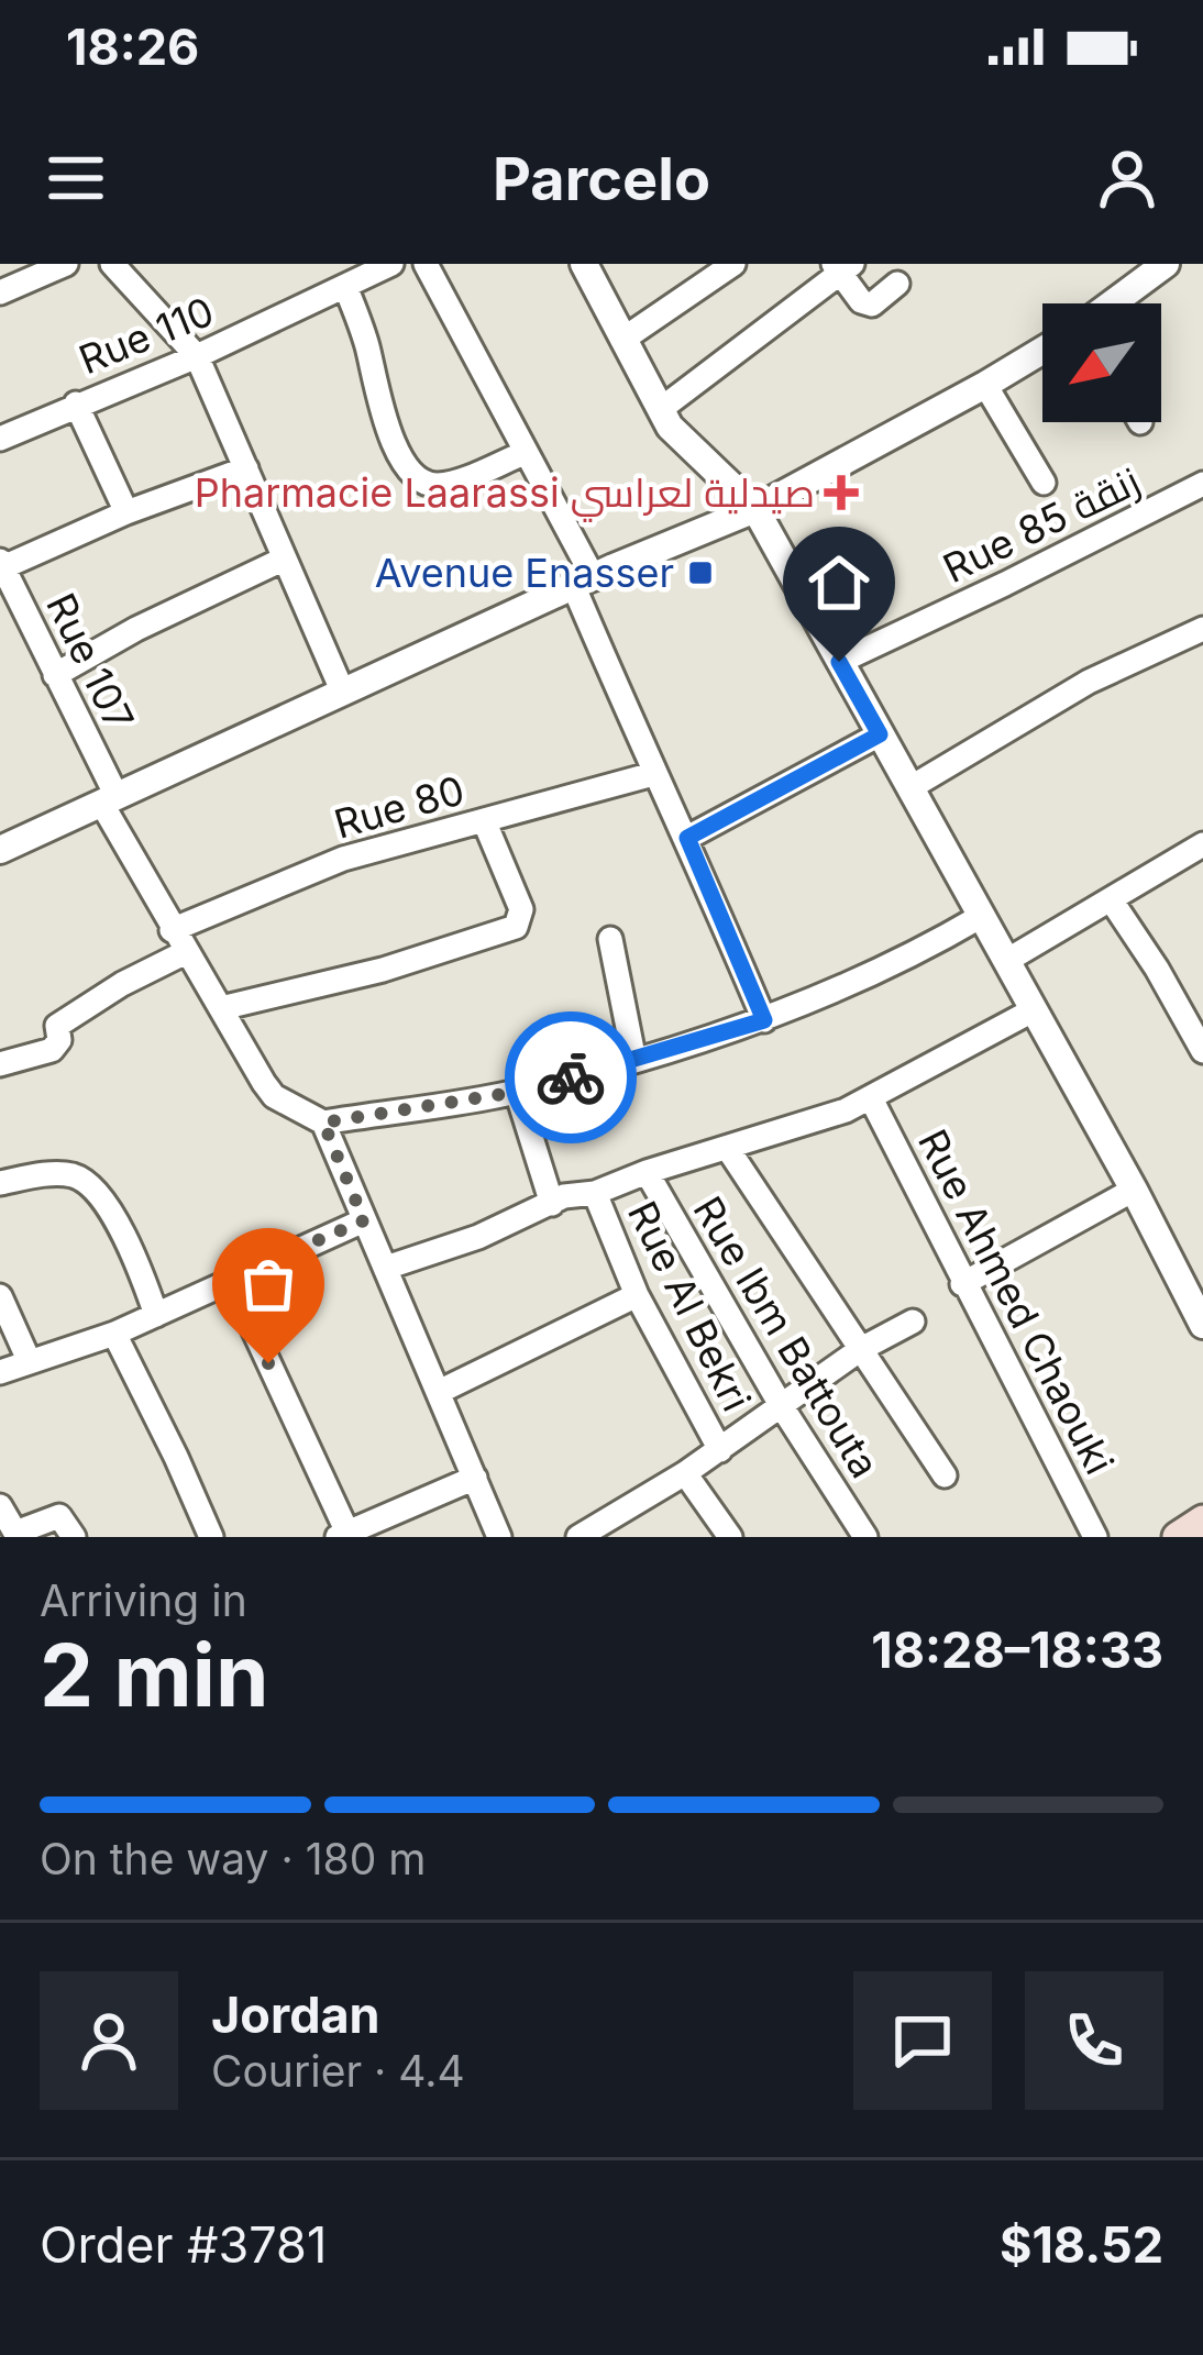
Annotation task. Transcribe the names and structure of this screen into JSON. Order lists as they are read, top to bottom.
{
  "streets": {
    "street": [
      "Rue 110",
      "Rue 85 زنقة",
      "Rue 107",
      "Rue 80",
      "Rue Ahmed Chaouki",
      "Rue Al Bekri",
      "Rue Ibm Battouta"
    ]
  },
  "crossings": [
    ["Rue 107", "Rue 80"]
  ],
  "places": {
    "health": ["Pharmacie Laarassi صيدلية لعراسي"],
    "transit": ["Avenue Enasser"]
  },
  "north": "bottom left",
  "page": {
    "status": "18:26",
    "header": "Parcelo",
    "heading": ["2 min", "Arriving in", "18:28–18:33"],
    "panel": [
      "Jordan",
      "Courier · 4.4",
      "Order #3781",
      "$18.52"
    ],
    "bar": "On the way · 180 m"
  }
}
